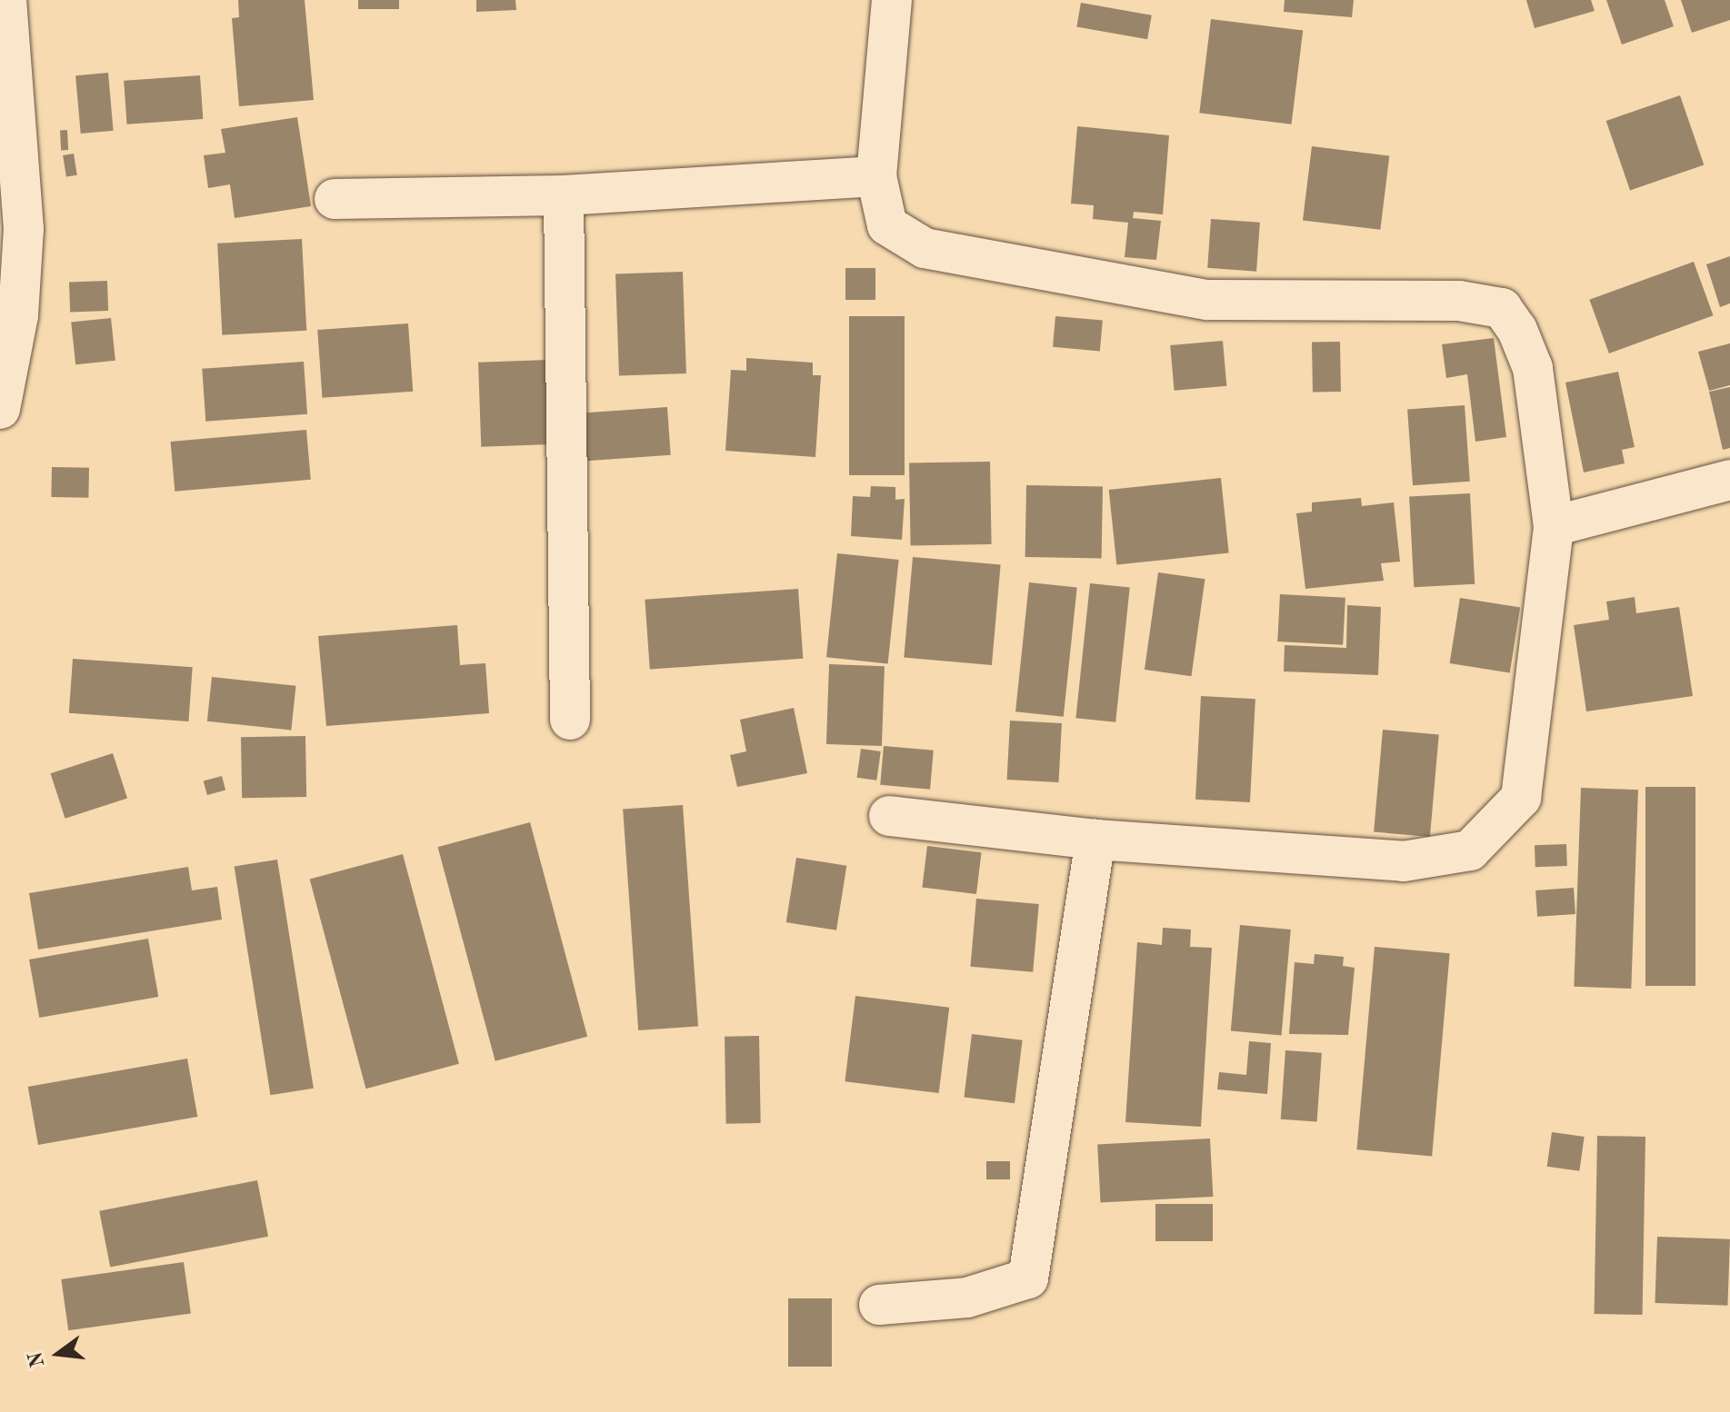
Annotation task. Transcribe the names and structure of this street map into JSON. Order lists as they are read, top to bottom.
{
  "north": "left"
}
